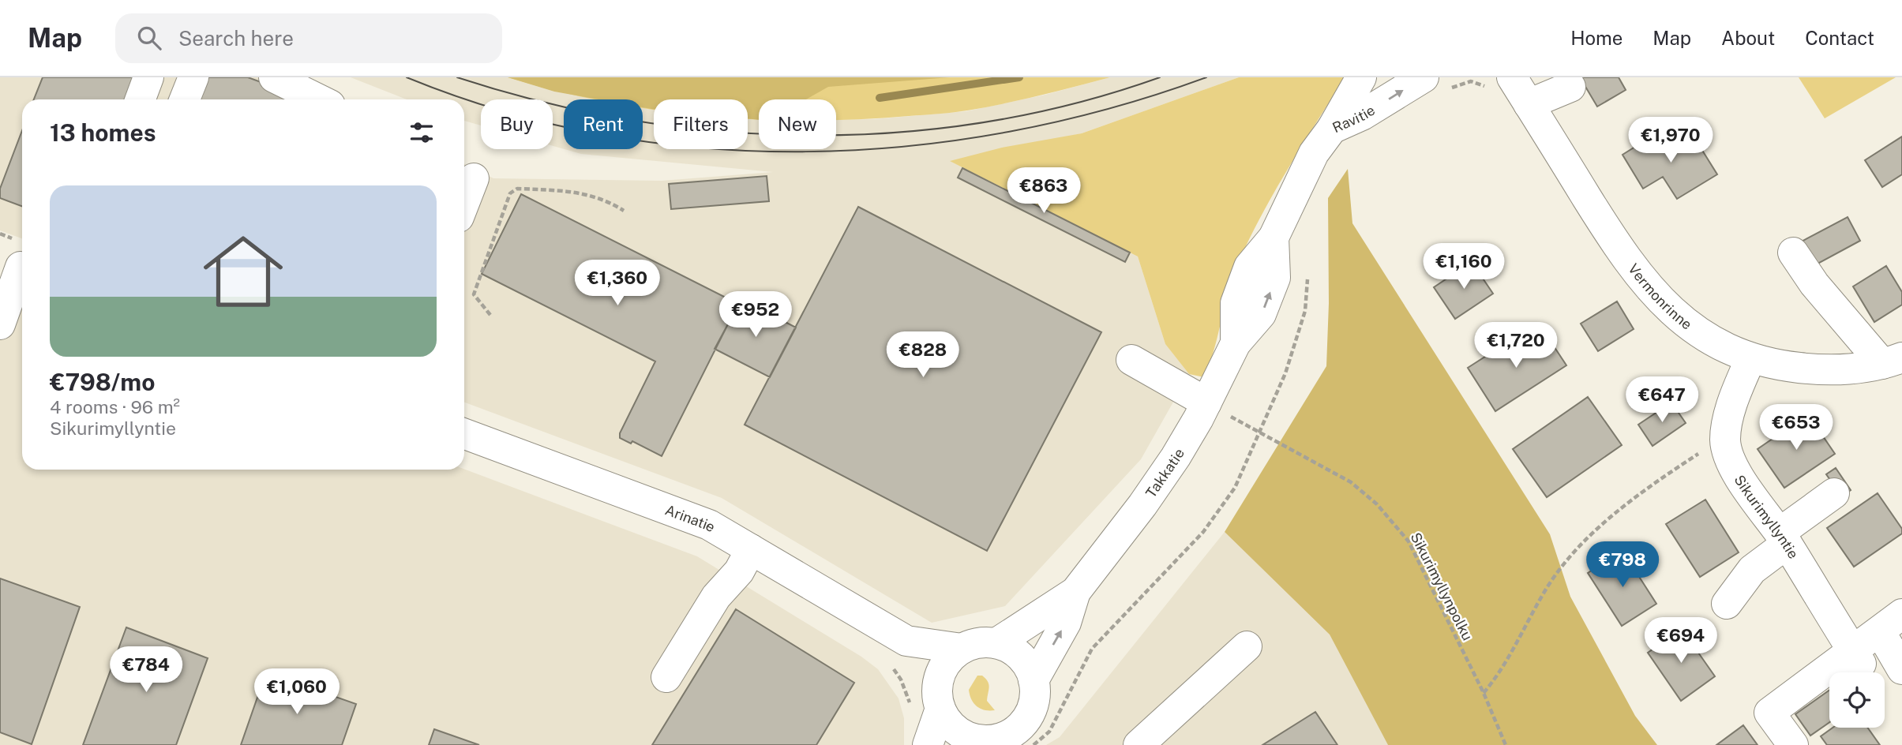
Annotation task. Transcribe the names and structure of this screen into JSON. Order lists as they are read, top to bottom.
{
  "streets": {
    "street": [
      "Ravitie",
      "Vermonrinne",
      "Takkatie",
      "Sikurimyllyntie",
      "Arinatie"
    ],
    "path": ["Sikurimyllynpolku"]
  },
  "crossings": [
    ["Ravitie", "Takkatie"],
    ["Takkatie", "Arinatie"],
    ["Takkatie", "Sikurimyllynpolku"]
  ],
  "one_way": ["Ravitie"],
  "page": {
    "header": "Map",
    "search": "Search here",
    "nav": [
      "Home",
      "Map",
      "About",
      "Contact"
    ],
    "chip": [
      "Buy",
      "Rent",
      "Filters",
      "New"
    ],
    "heading": "13 homes",
    "price": [
      "€1,970",
      "€863",
      "€1,160",
      "€1,360",
      "€952",
      "€1,720",
      "€828",
      "€647",
      "€653",
      "€798",
      "€694",
      "€784",
      "€1,060"
    ],
    "list": [
      {
        "name": "€798/mo",
        "note": "4 rooms · 96 m² · Sikurimyllyntie"
      }
    ]
  }
}
